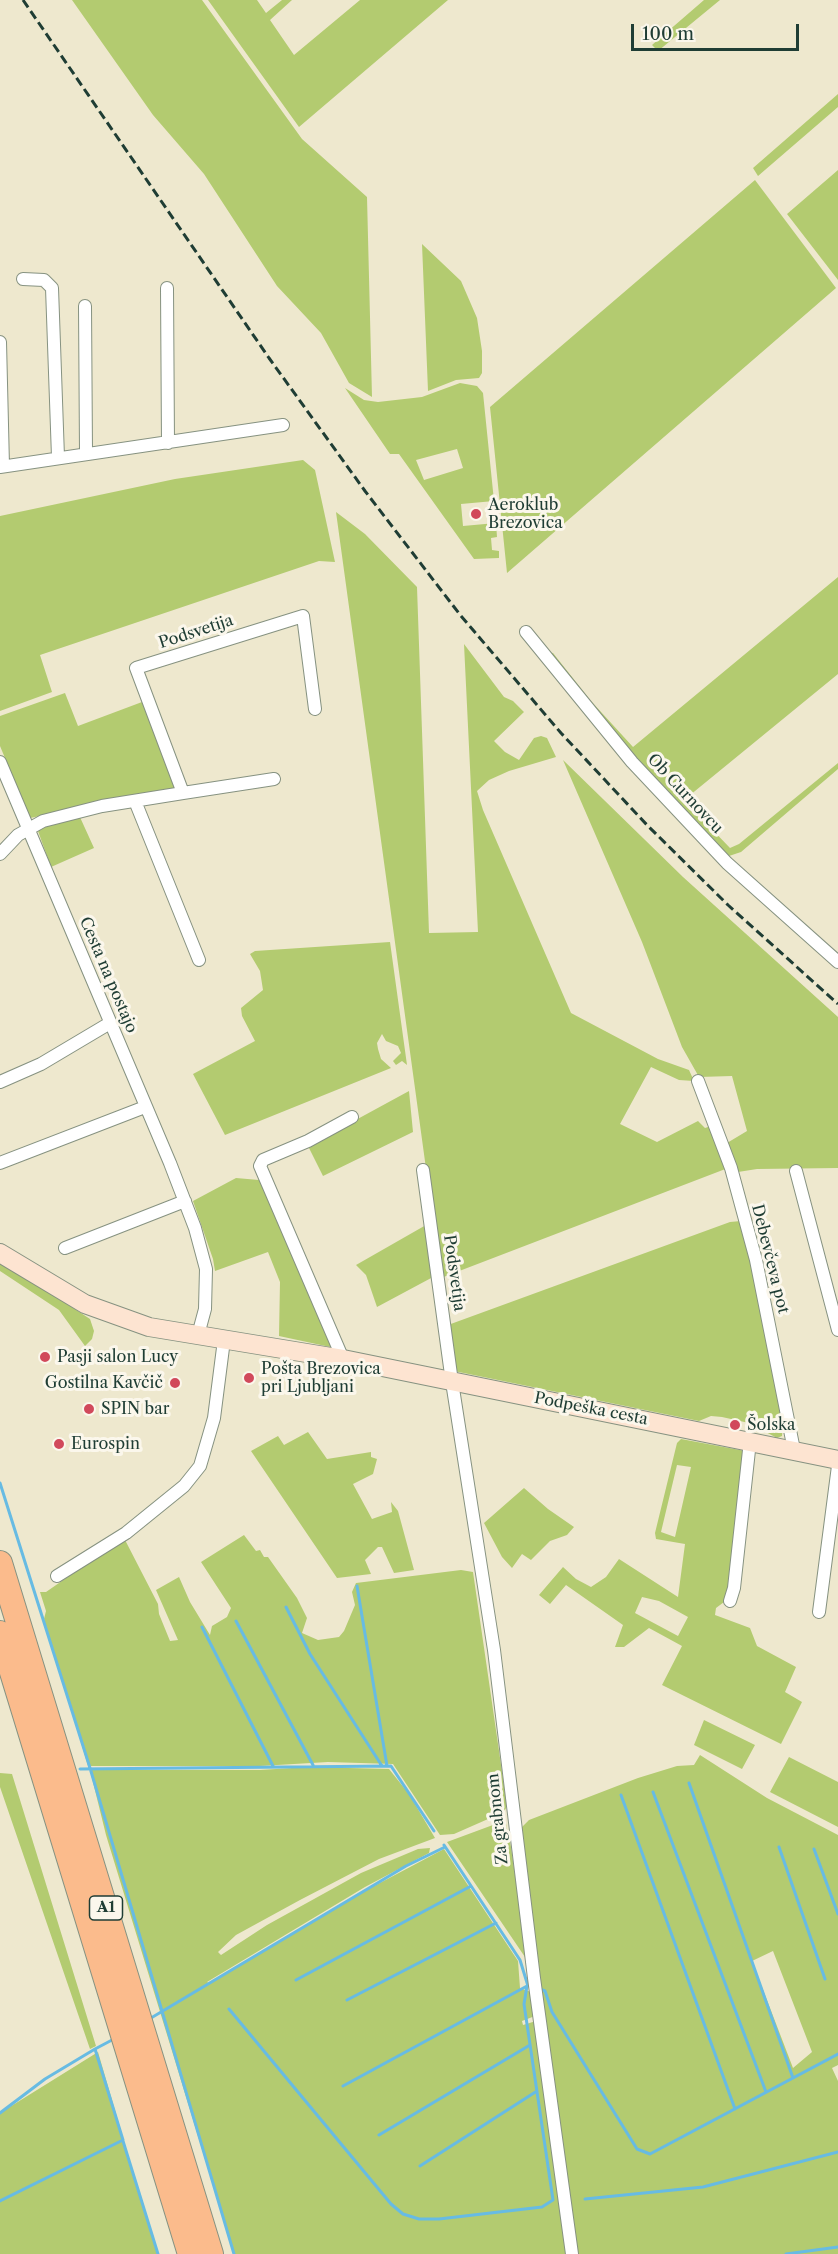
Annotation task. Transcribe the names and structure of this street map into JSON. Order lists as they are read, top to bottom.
{
  "streets": {
    "highway": ["A1"],
    "main road": ["Podpeška cesta"],
    "street": [
      "Podsvetija",
      "Ob Curnovcu",
      "Cesta na postajo",
      "Debevčeva pot",
      "Za grabnom"
    ]
  },
  "crossings": [
    ["Podsvetija", "Podpeška cesta"],
    ["Podsvetija", "Za grabnom"],
    ["Cesta na postajo", "Podpeška cesta"],
    ["Debevčeva pot", "Podpeška cesta"],
    ["Podpeška cesta", "Za grabnom"]
  ],
  "places": [
    "Aeroklub Brezovica",
    "Pasji salon Lucy",
    "Pošta Brezovica pri Ljubljani",
    "Gostilna Kavčič",
    "SPIN bar",
    "Šolska",
    "Eurospin"
  ],
  "scale_bar": "100 m"
}
